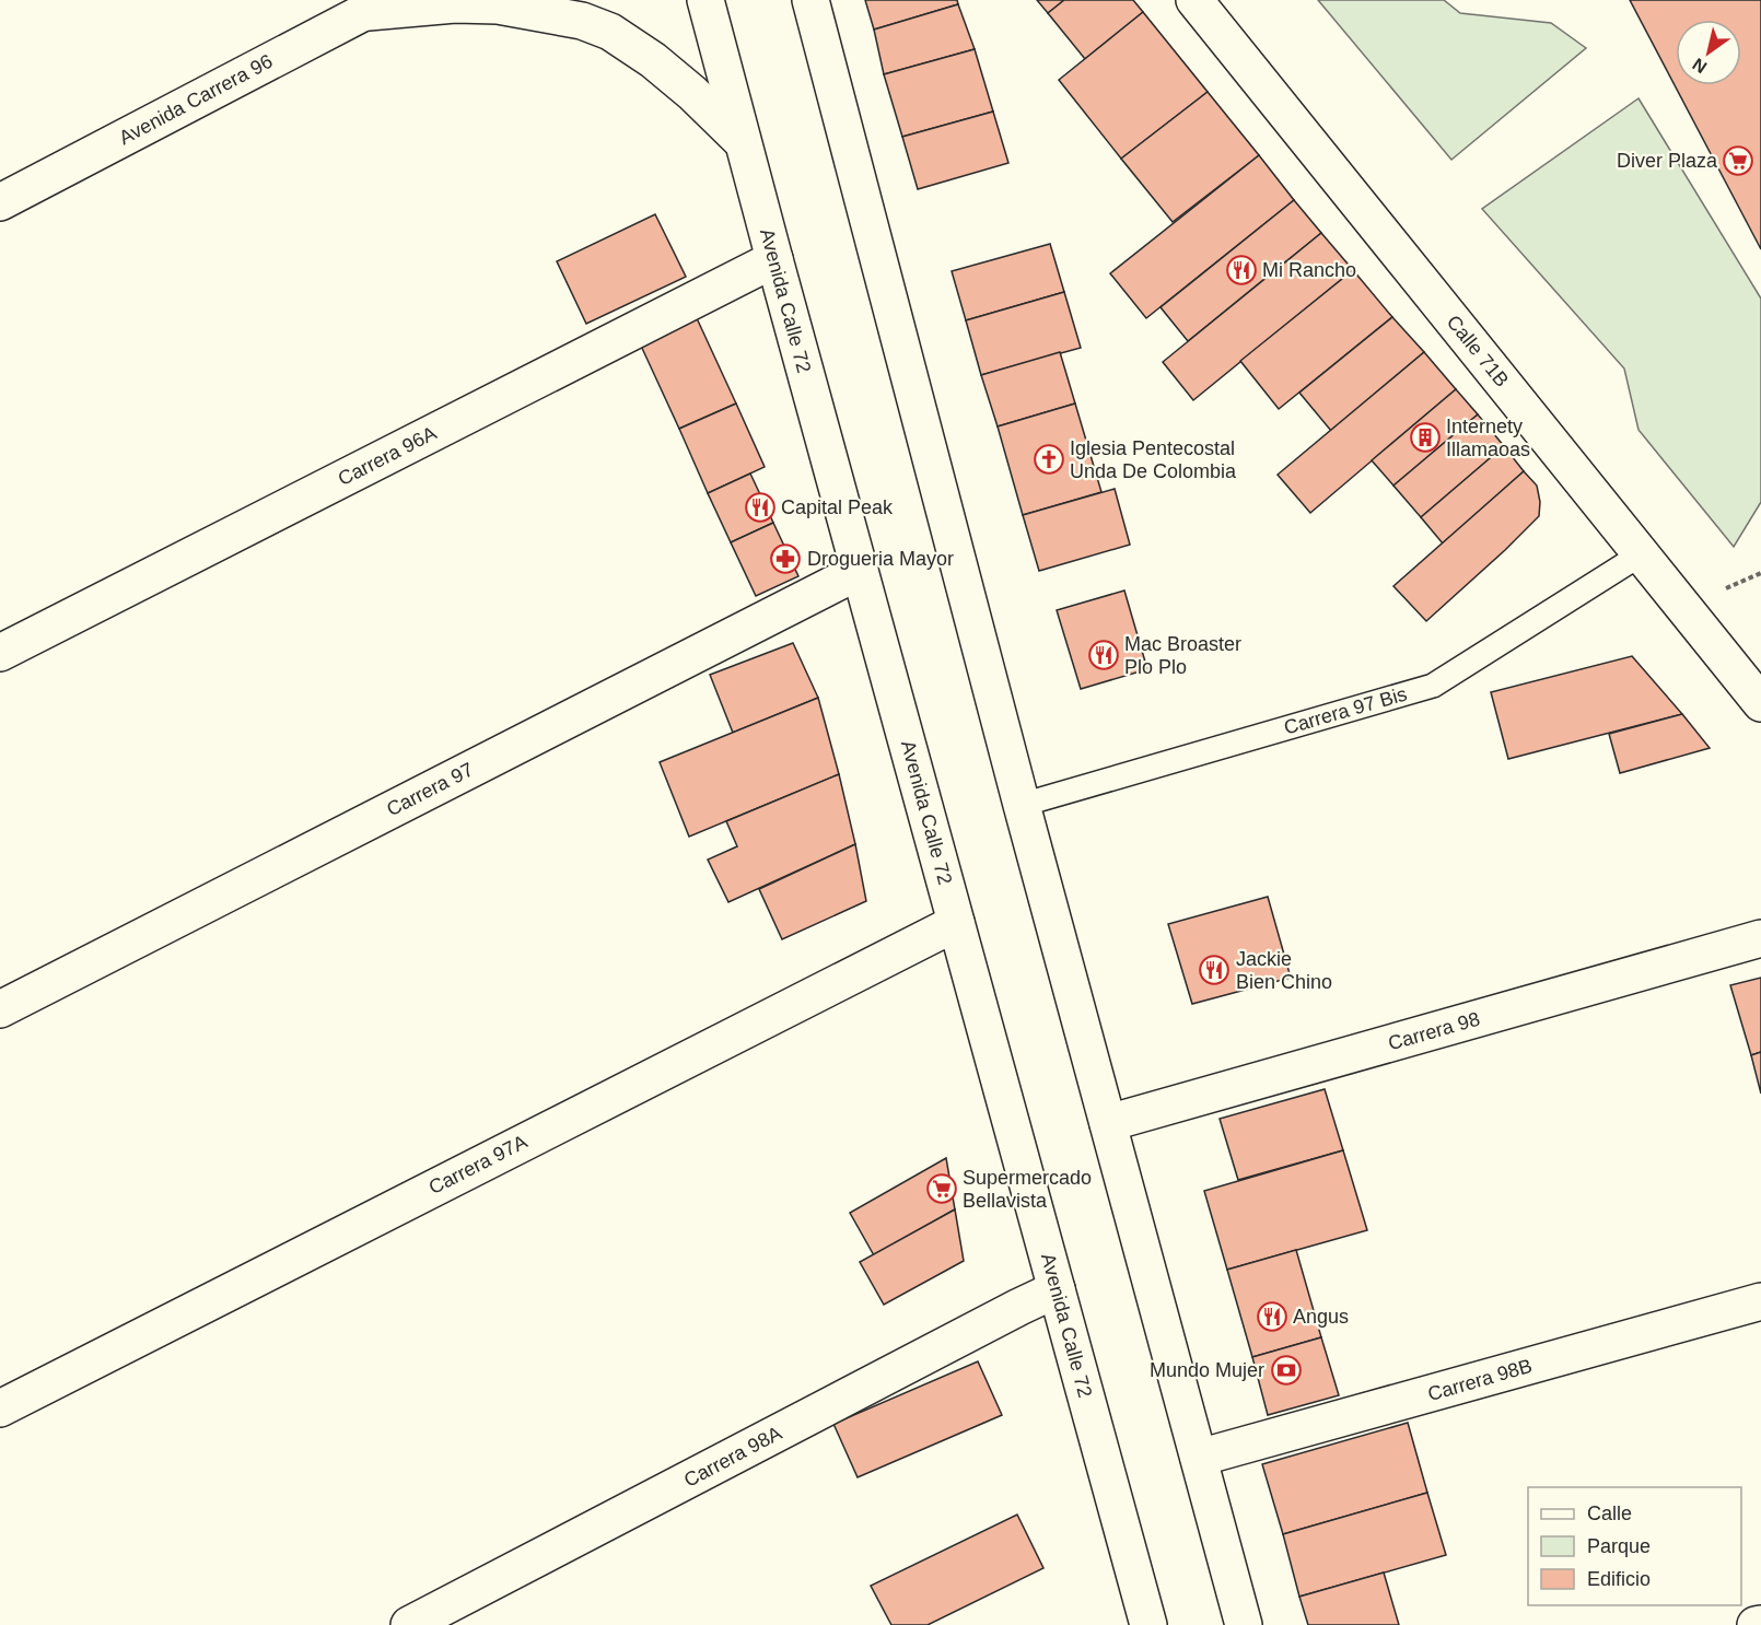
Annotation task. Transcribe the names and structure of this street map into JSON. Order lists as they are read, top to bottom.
{
  "streets": {
    "street": [
      "Avenida Carrera 96",
      "Avenida Calle 72",
      "Calle 71B",
      "Carrera 96A",
      "Carrera 97",
      "Carrera 98",
      "Carrera 97A",
      "Carrera 98B",
      "Carrera 98A"
    ],
    "lane": ["Carrera 97 Bis"]
  },
  "crossings": [
    ["Avenida Calle 72", "Carrera 96A"],
    ["Avenida Calle 72", "Carrera 97"],
    ["Avenida Calle 72", "Carrera 97A"],
    ["Avenida Calle 72", "Carrera 98A"],
    ["Calle 71B", "Carrera 97 Bis"]
  ],
  "places": {
    "supermarket": ["Diver Plaza", "Supermercado Bellavista"],
    "restaurant": [
      "Mi Rancho",
      "Capital Peak",
      "Mac Broaster Plo Plo",
      "Jackie Bien Chino",
      "Angus"
    ],
    "building": ["Internety Illamaoas"],
    "church": ["Iglesia Pentecostal Unda De Colombia"],
    "pharmacy": ["Drogueria Mayor"],
    "bank": ["Mundo Mujer"]
  },
  "legend": ["Calle", "Parque", "Edificio"],
  "north": "bottom left"
}
